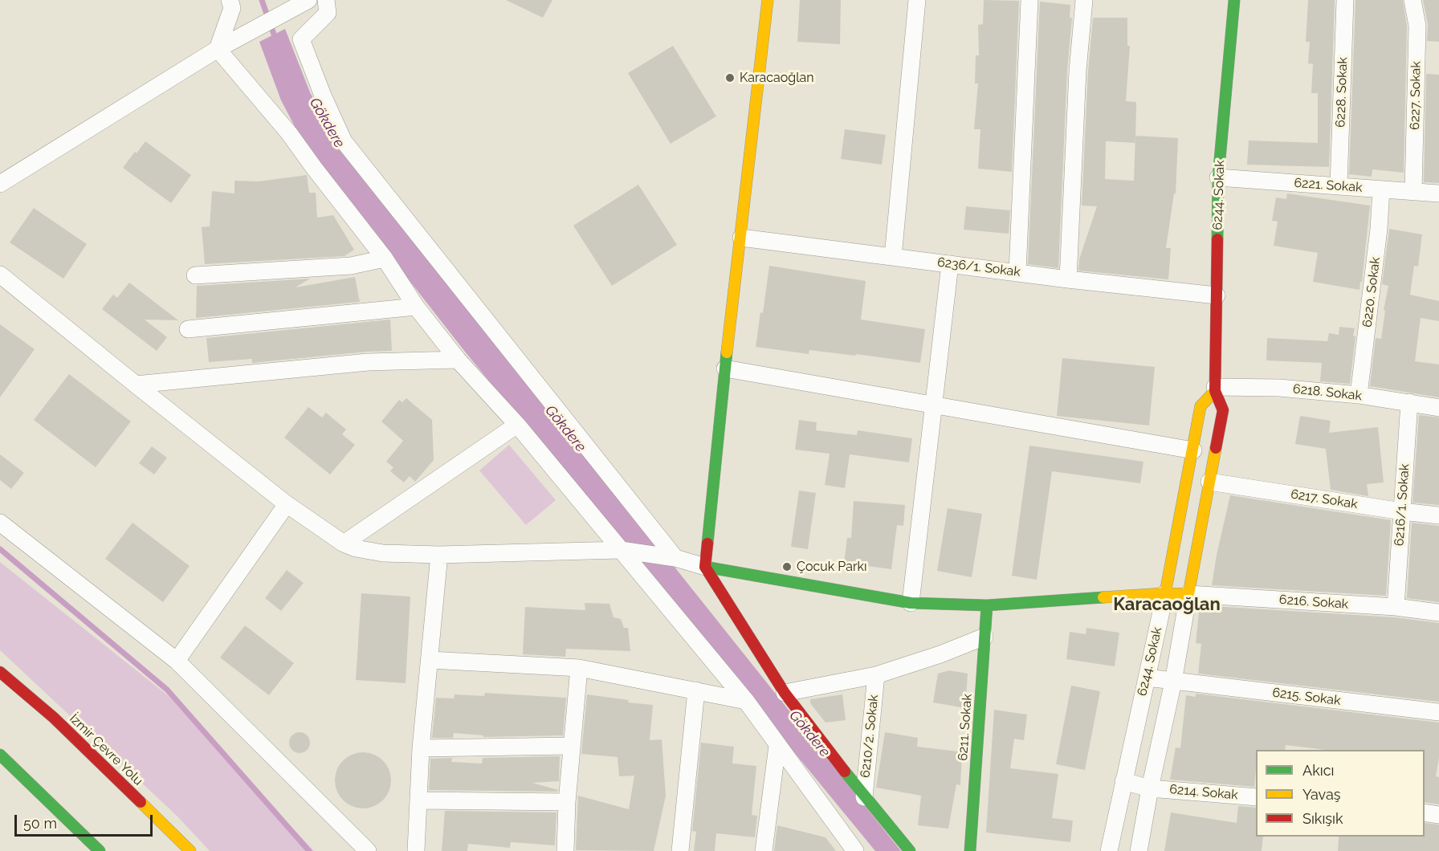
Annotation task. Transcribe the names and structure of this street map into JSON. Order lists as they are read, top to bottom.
{
  "streets": {
    "main road": ["6244. Sokak", "6211. Sokak", "İzmir Çevre Yolu"],
    "street": [
      "6228. Sokak",
      "6227. Sokak",
      "6221. Sokak",
      "6236/1. Sokak",
      "6220. Sokak",
      "6218. Sokak",
      "6217. Sokak",
      "6216/1. Sokak",
      "6216. Sokak",
      "6215. Sokak",
      "6210/2. Sokak",
      "6214. Sokak"
    ]
  },
  "crossings": [
    ["6228. Sokak", "6221. Sokak"],
    ["6227. Sokak", "6221. Sokak"],
    ["6221. Sokak", "6244. Sokak"],
    ["6221. Sokak", "6220. Sokak"],
    ["6244. Sokak", "6236/1. Sokak"],
    ["6244. Sokak", "6218. Sokak"],
    ["6244. Sokak", "6217. Sokak"],
    ["6244. Sokak", "6216. Sokak"],
    ["6244. Sokak", "6215. Sokak"],
    ["6244. Sokak", "6214. Sokak"],
    ["6220. Sokak", "6218. Sokak"],
    ["6218. Sokak", "6216/1. Sokak"],
    ["6217. Sokak", "6216/1. Sokak"],
    ["6216/1. Sokak", "6216. Sokak"]
  ],
  "districts": ["Karacaoğlan"],
  "water": ["Gökdere"],
  "places": ["Karacaoğlan", "Çocuk Parkı"],
  "legend": ["Akıcı", "Yavaş", "Sıkışık"],
  "scale_bar": "50 m"
}
